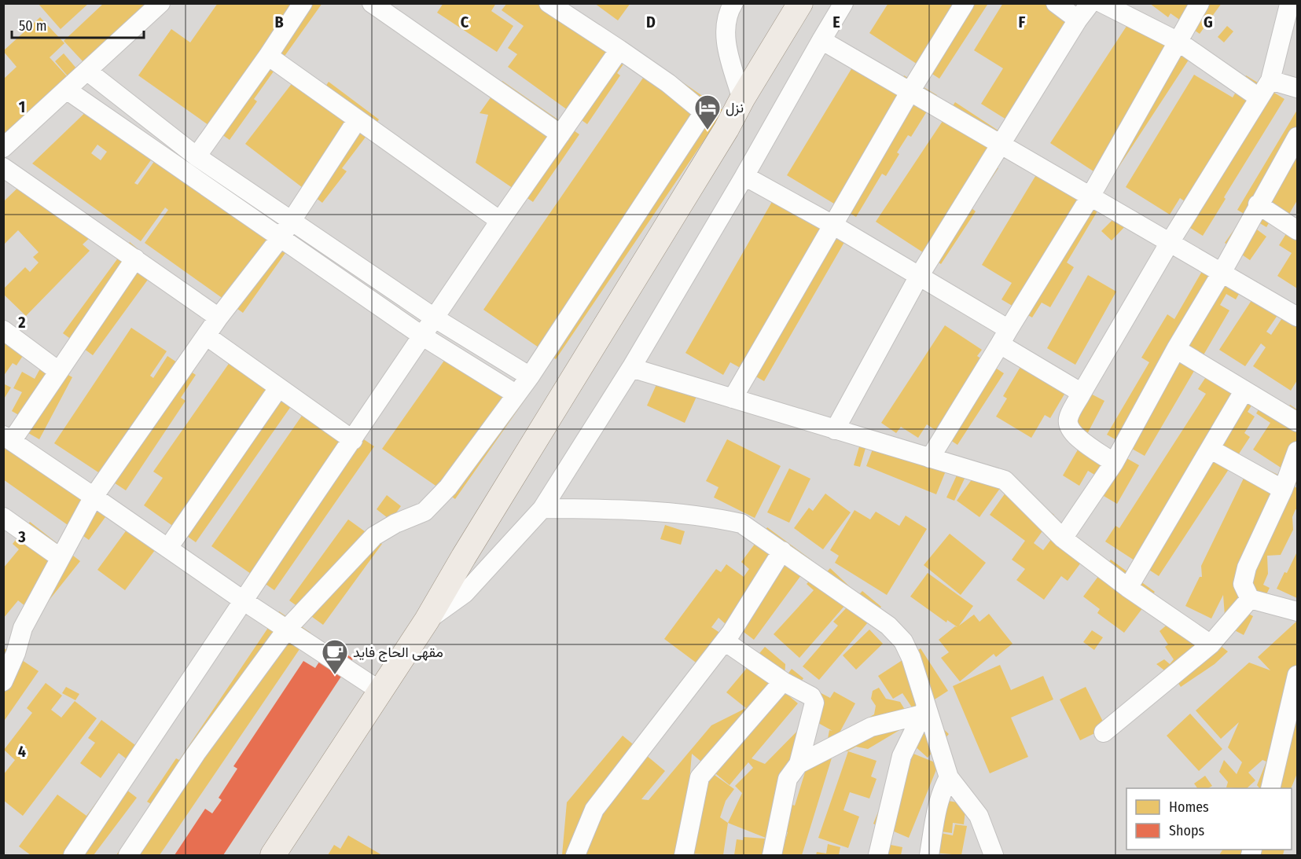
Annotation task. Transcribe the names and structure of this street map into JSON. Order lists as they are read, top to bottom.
{
  "places": {
    "hotel": ["نزل"],
    "cafe": ["مقهى الحاج فايد"]
  },
  "legend": ["Homes", "Shops"],
  "scale_bar": "50 m",
  "grid": {
    "columns": [
      "B",
      "C",
      "D",
      "E",
      "F",
      "G"
    ],
    "rows": [
      "1",
      "2",
      "3",
      "4"
    ]
  }
}
